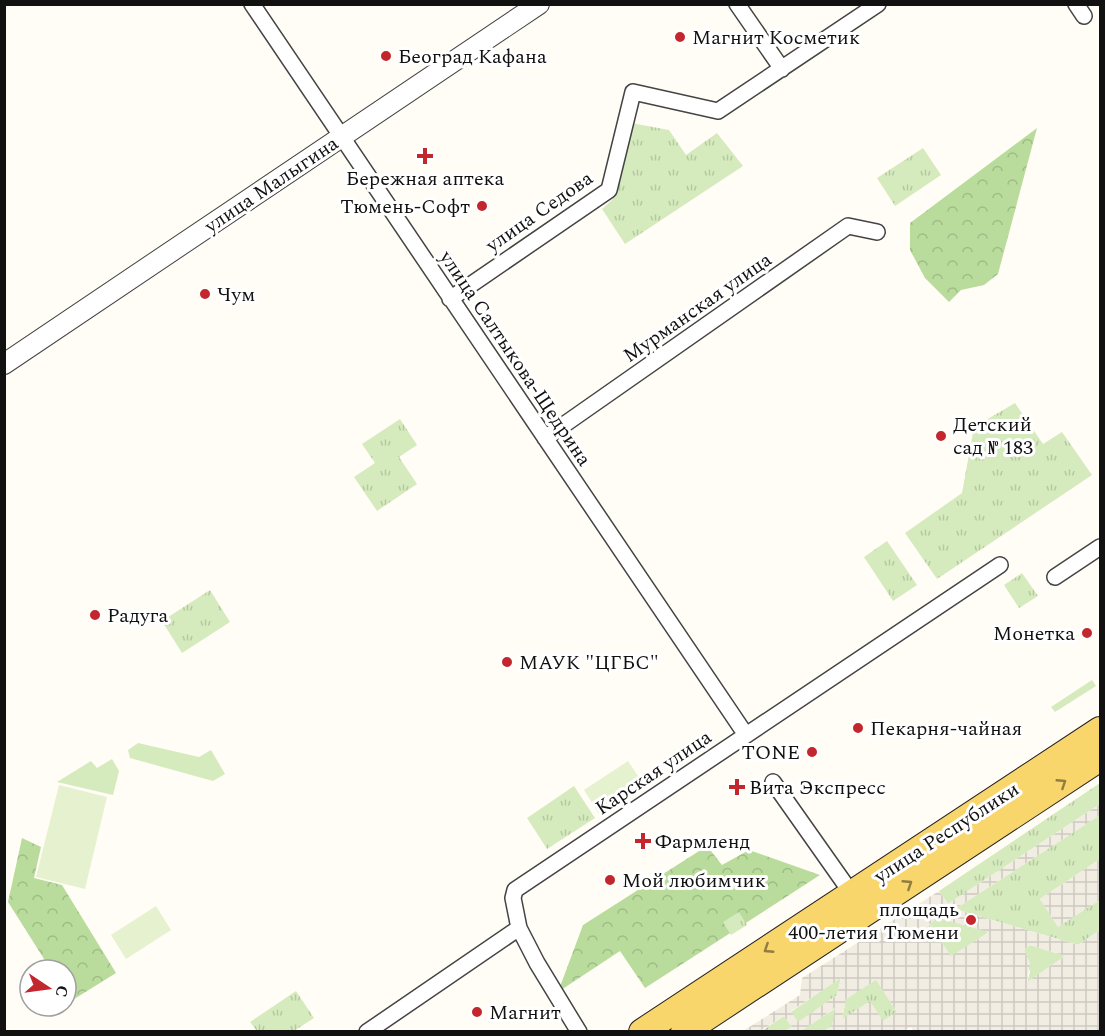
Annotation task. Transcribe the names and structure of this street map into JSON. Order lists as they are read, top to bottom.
{
  "streets": {
    "main road": ["улица Республики"],
    "street": [
      "улица Малыгина",
      "улица Седова",
      "Мурманская улица",
      "улица Салтыкова-Щедрина",
      "Карская улица"
    ]
  },
  "crossings": [
    ["улица Малыгина", "улица Салтыкова-Щедрина"],
    ["улица Седова", "улица Салтыкова-Щедрина"],
    ["Мурманская улица", "улица Салтыкова-Щедрина"],
    ["улица Салтыкова-Щедрина", "Карская улица"]
  ],
  "places": {
    "other": [
      "Магнит Косметик",
      "Београд Кафана",
      "Тюмень-Софт",
      "Чум",
      "Детский сад № 183",
      "Радуга",
      "Монетка",
      "МАУК \"ЦГБС\"",
      "Пекарня-чайная",
      "TONE",
      "Мой любимчик",
      "площадь 400-летия Тюмени",
      "Магнит"
    ],
    "health": ["Бережная аптека", "Вита Экспресс", "Фармленд"]
  },
  "north": "right"
}
